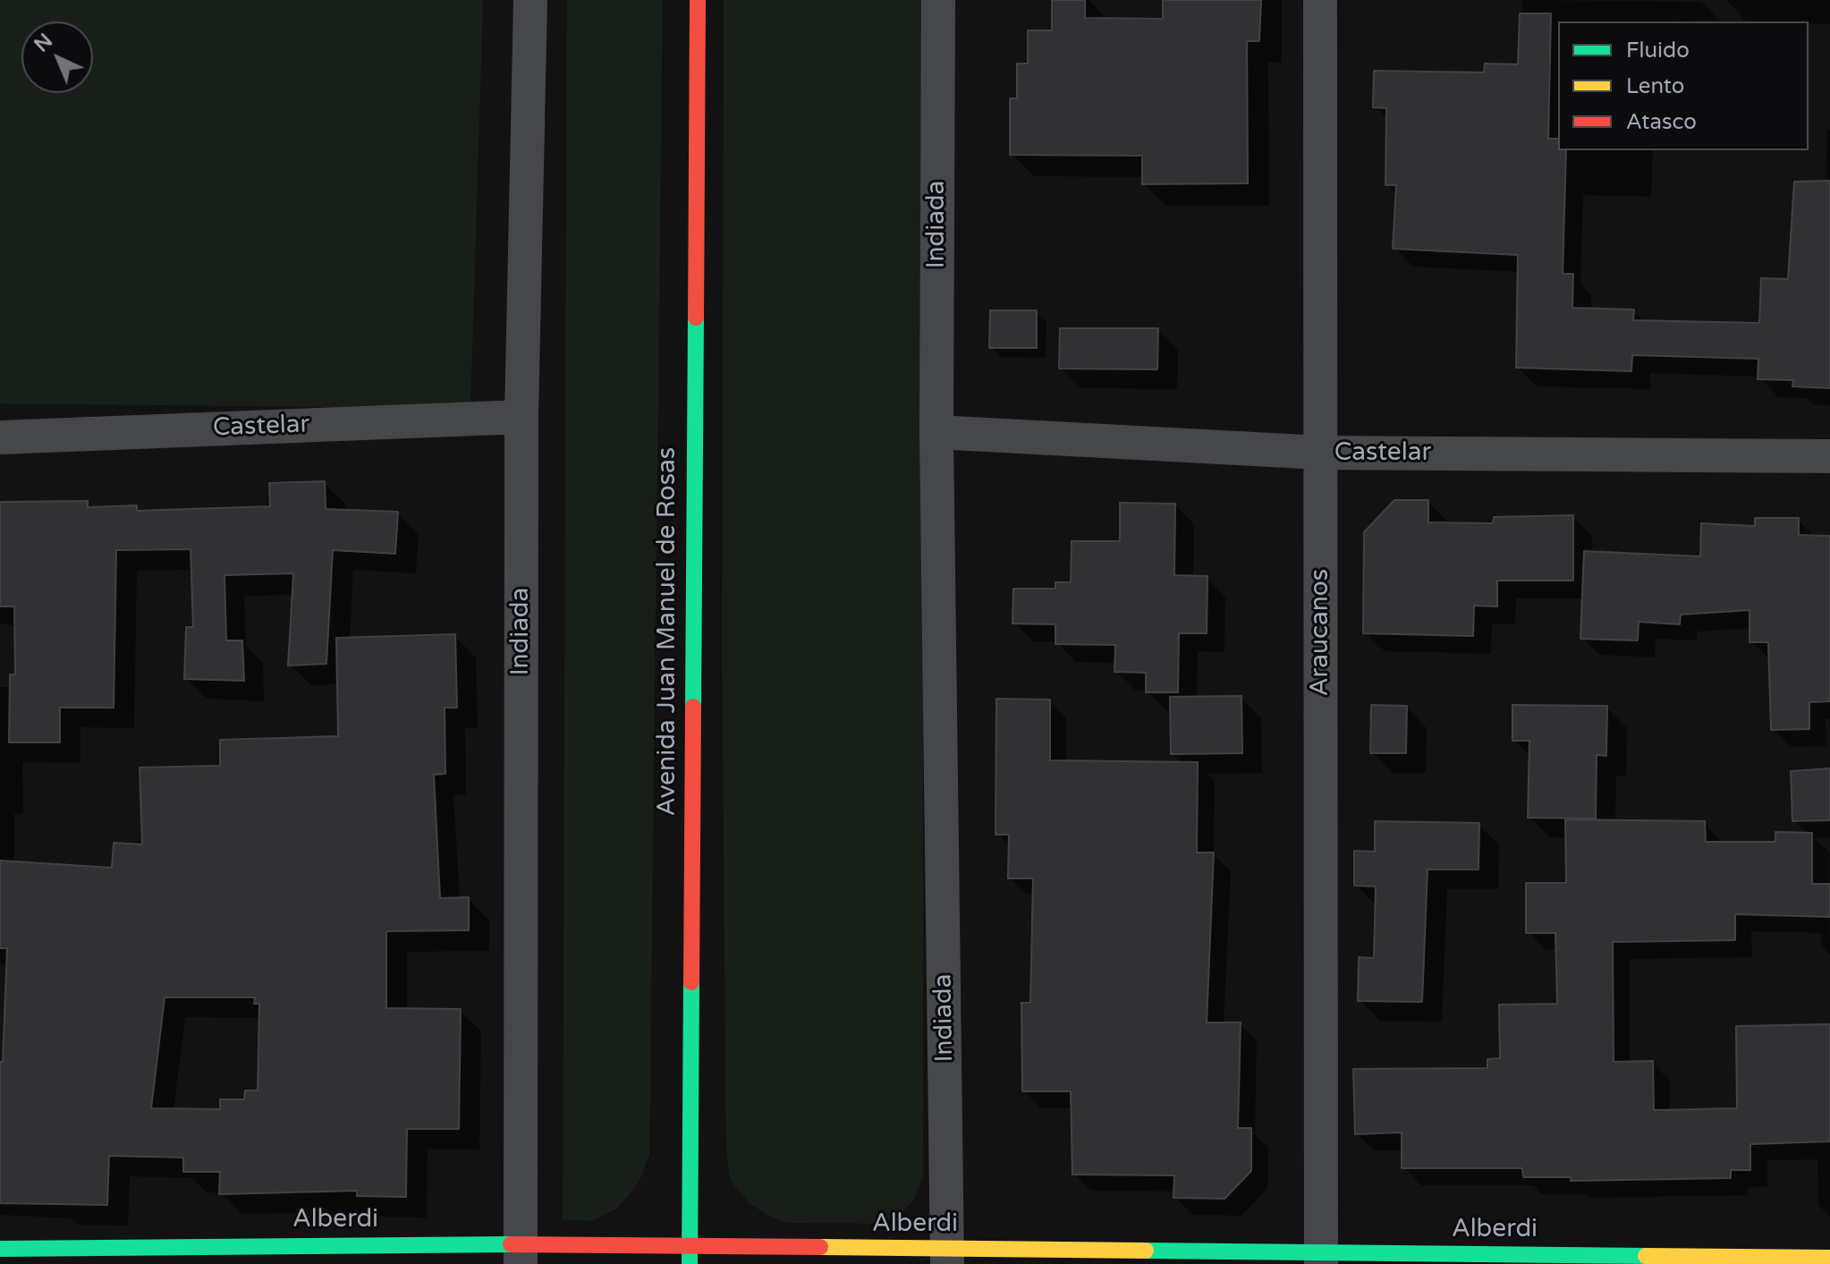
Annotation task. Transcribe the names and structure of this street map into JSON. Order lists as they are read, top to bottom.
{
  "streets": {
    "street": [
      "Indiada",
      "Castelar",
      "Avenida Juan Manuel de Rosas",
      "Araucanos",
      "Alberdi"
    ]
  },
  "crossings": [
    ["Indiada", "Castelar"],
    ["Indiada", "Alberdi"],
    ["Castelar", "Araucanos"],
    ["Avenida Juan Manuel de Rosas", "Alberdi"],
    ["Araucanos", "Alberdi"]
  ],
  "legend": ["Fluido", "Lento", "Atasco"],
  "north": "top left"
}
